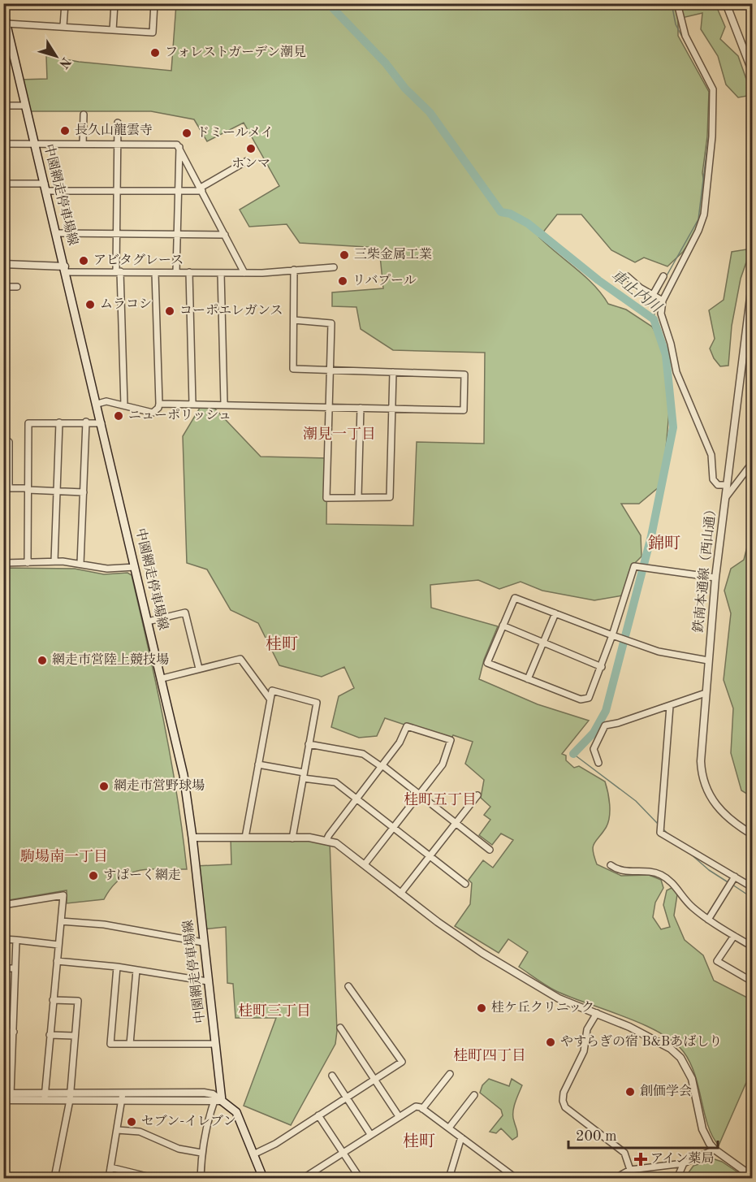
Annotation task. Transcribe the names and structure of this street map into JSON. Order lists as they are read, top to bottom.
{
  "streets": {
    "main road": ["中園網走停車場線"],
    "street": ["鉄南本通線（西山通）"]
  },
  "districts": [
    "潮見一丁目",
    "錦町",
    "桂町",
    "桂町五丁目",
    "駒場南一丁目",
    "桂町三丁目",
    "桂町四丁目",
    "桂町"
  ],
  "water": ["車止内川"],
  "places": {
    "other": [
      "フォレストガーデン潮見",
      "長久山龍雲寺",
      "ドミールメイ",
      "ホンマ",
      "三柴金属工業",
      "アビタグレース",
      "リバプール",
      "ムラコシ",
      "コーポエレガンス",
      "ニューポリッシュ",
      "網走市営陸上競技場",
      "網走市営野球場",
      "すぱーく網走",
      "桂ケ丘クリニック",
      "やすらぎの宿 B&Bあばしり",
      "創価学会",
      "セブン-イレブン"
    ],
    "health": ["アイン薬局"]
  },
  "scale_bar": "200 m",
  "north": "bottom right"
}
